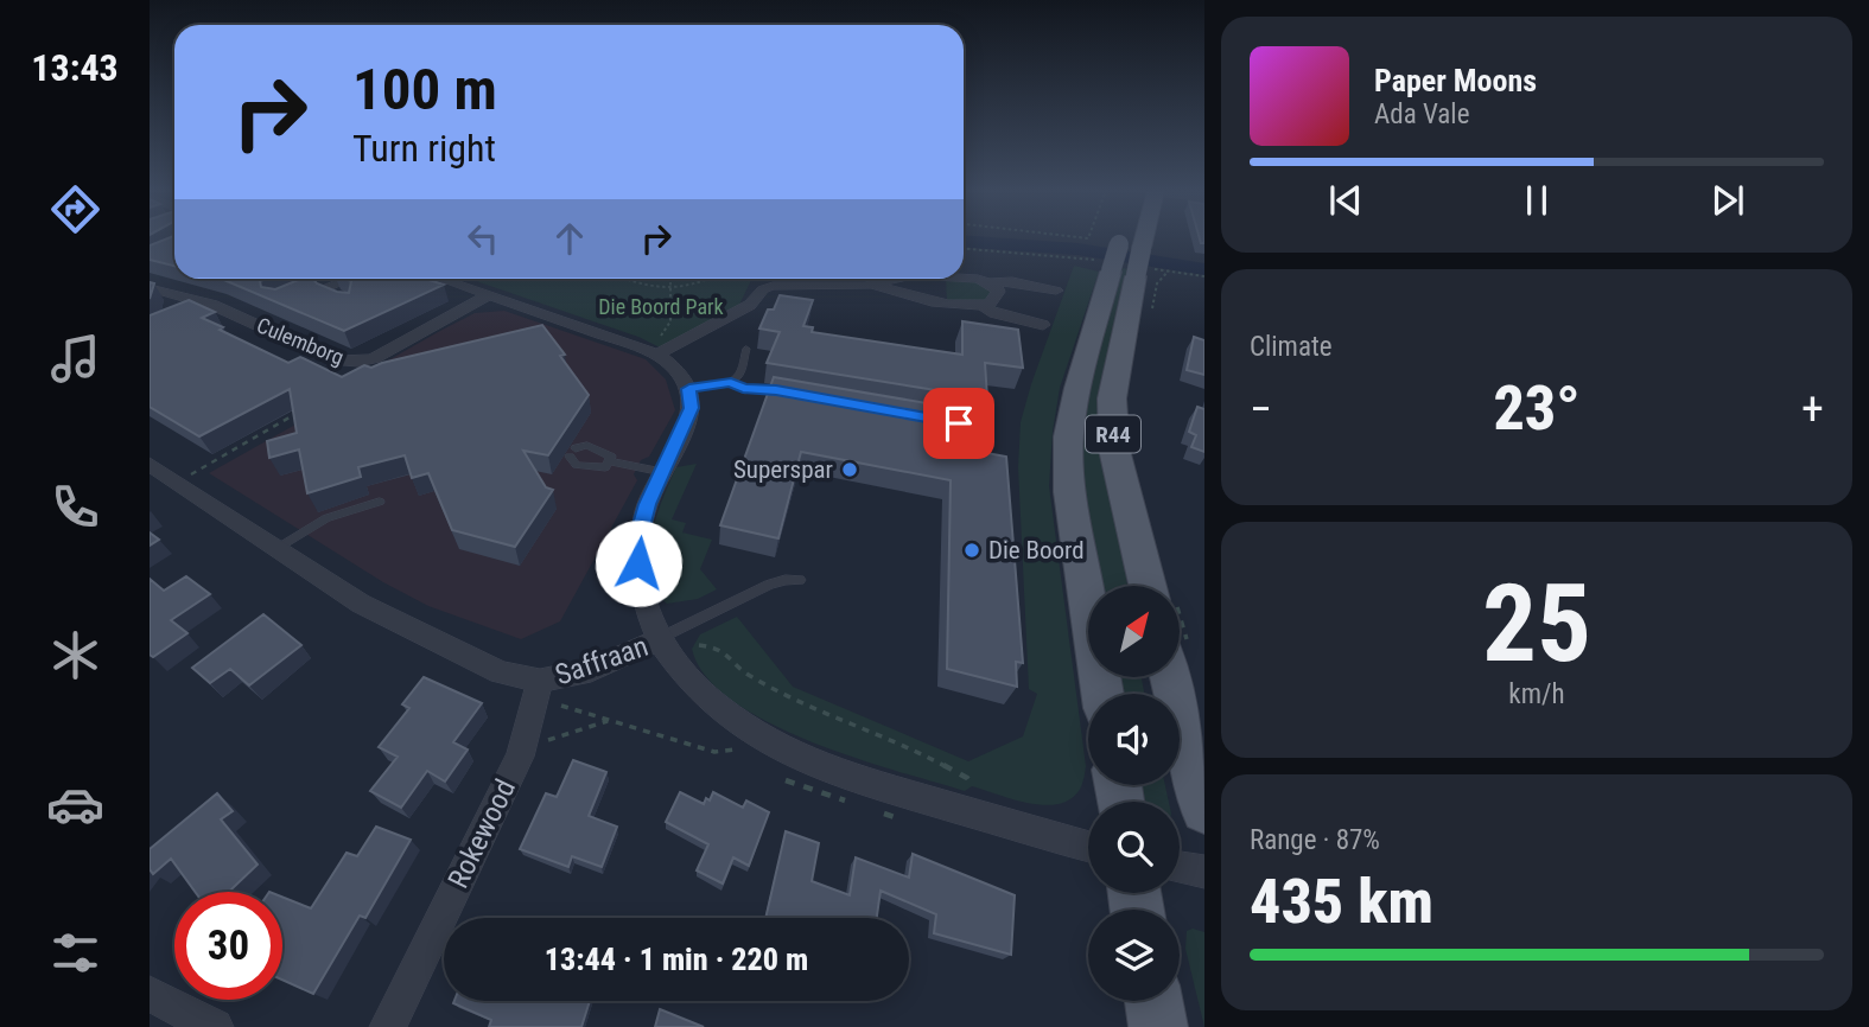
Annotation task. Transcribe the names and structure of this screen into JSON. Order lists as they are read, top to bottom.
{
  "streets": {
    "main road": ["R44"],
    "street": ["Culemborg", "Saffraan", "Rokewood"]
  },
  "crossings": [
    ["Saffraan", "Rokewood"]
  ],
  "parks": ["Die Boord Park"],
  "places": ["Superspar", "Die Boord"],
  "north": "top right",
  "page": {
    "tabs": "13:43",
    "turn": ["100 m", "Turn right"],
    "song": ["Paper Moons", "Ada Vale"],
    "tile": [
      "Climate",
      ["25", "km/h"],
      ["Range · 87%", "435 km"]
    ],
    "heat": ["−", "23°", "+"],
    "limit": "30",
    "trip": "13:44 · 1 min · 220 m"
  }
}
